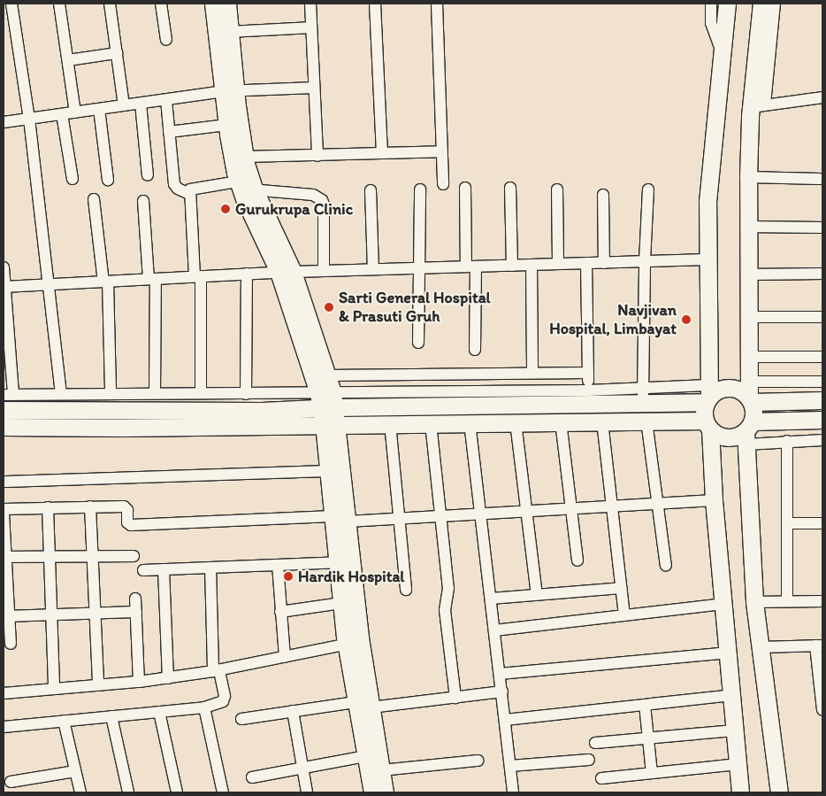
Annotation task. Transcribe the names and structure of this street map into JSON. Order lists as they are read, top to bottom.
{
  "places": [
    "Gurukrupa Clinic",
    "Sarti General Hospital & Prasuti Gruh",
    "Navjivan Hospital, Limbayat",
    "Hardik Hospital"
  ]
}
